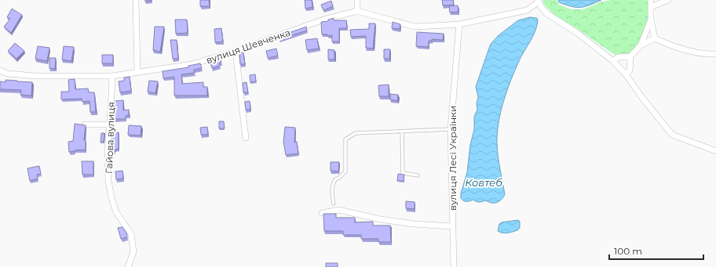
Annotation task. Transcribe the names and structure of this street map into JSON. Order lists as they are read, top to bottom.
{
  "streets": {
    "street": ["вулиця Шевченка", "Гайова вулиця", "вулиця Лесі Українки"]
  },
  "crossings": [
    ["вулиця Шевченка", "Гайова вулиця"],
    ["вулиця Шевченка", "вулиця Лесі Українки"]
  ],
  "water": ["Ковтеб"],
  "scale_bar": "100 m"
}
